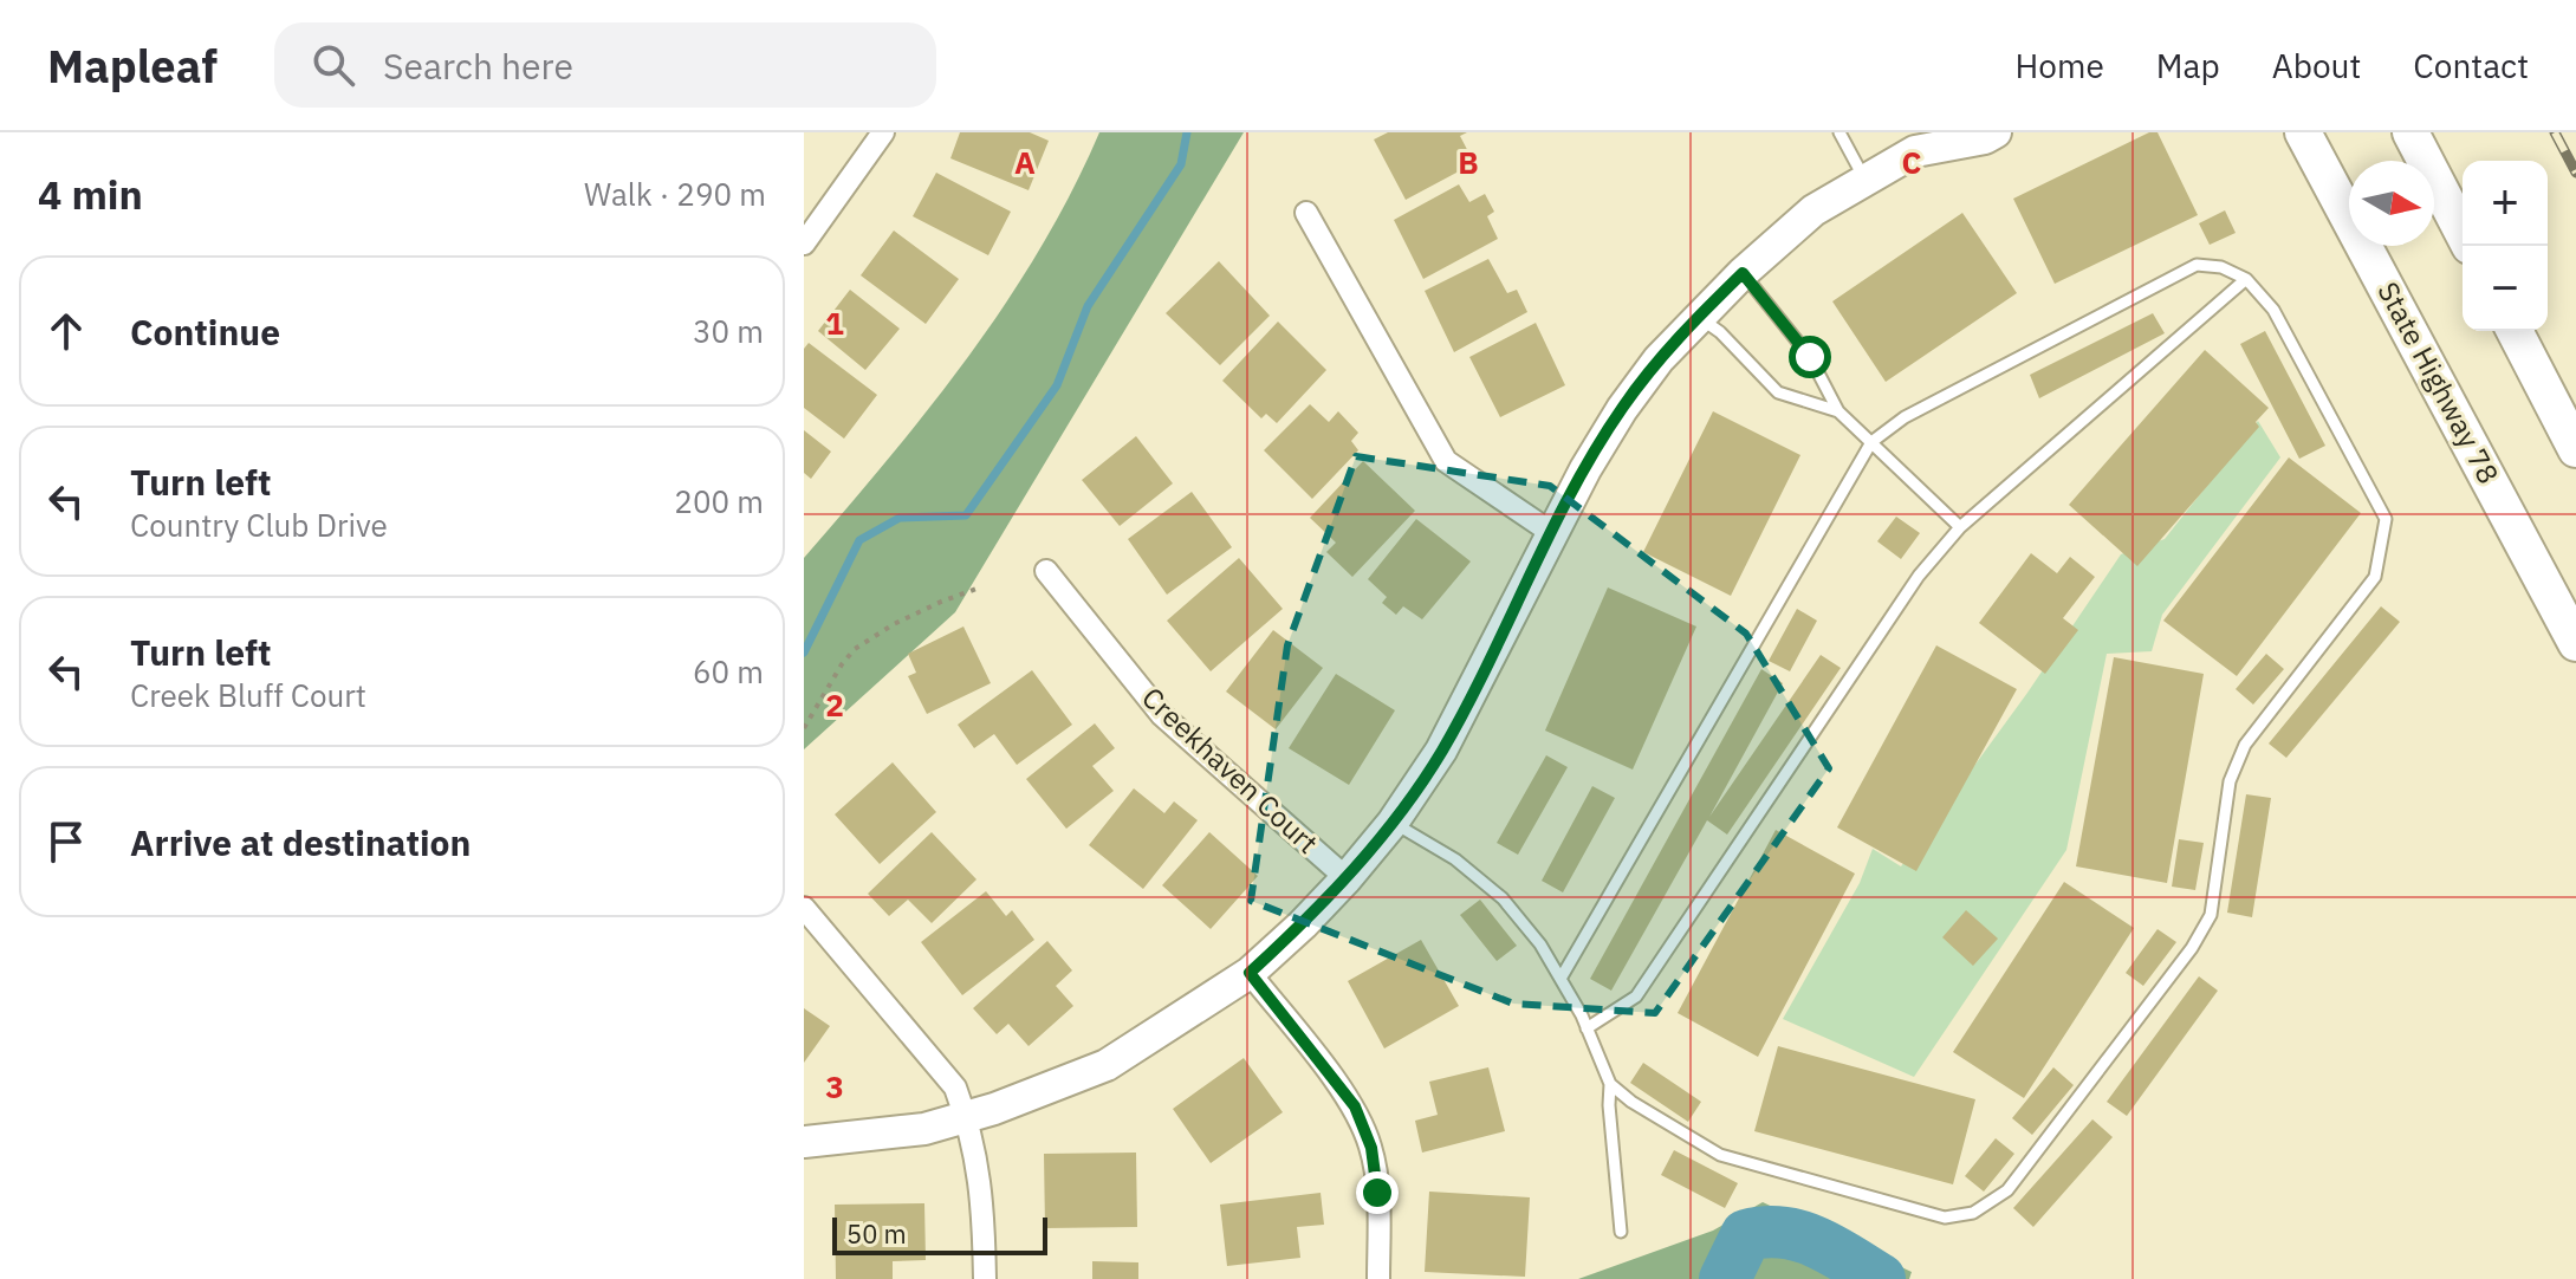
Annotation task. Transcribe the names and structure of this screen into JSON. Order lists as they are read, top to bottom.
{
  "streets": {
    "main road": ["State Highway 78"],
    "street": ["Creekhaven Court"]
  },
  "scale_bar": "50 m",
  "north": "right",
  "page": {
    "header": "Mapleaf",
    "search": "Search here",
    "nav": [
      "Home",
      "Map",
      "About",
      "Contact"
    ],
    "heading": ["4 min", "Walk · 290 m"],
    "map_buttons": ["+", "−"],
    "list": [
      ["Continue", "30 m"],
      ["Turn left", "Country Club Drive", "200 m"],
      ["Turn left", "Creek Bluff Court", "60 m"],
      "Arrive at destination"
    ],
    "scale": "50 m"
  },
  "grid": {
    "columns": ["A", "B", "C"],
    "rows": ["1", "2", "3"]
  }
}
